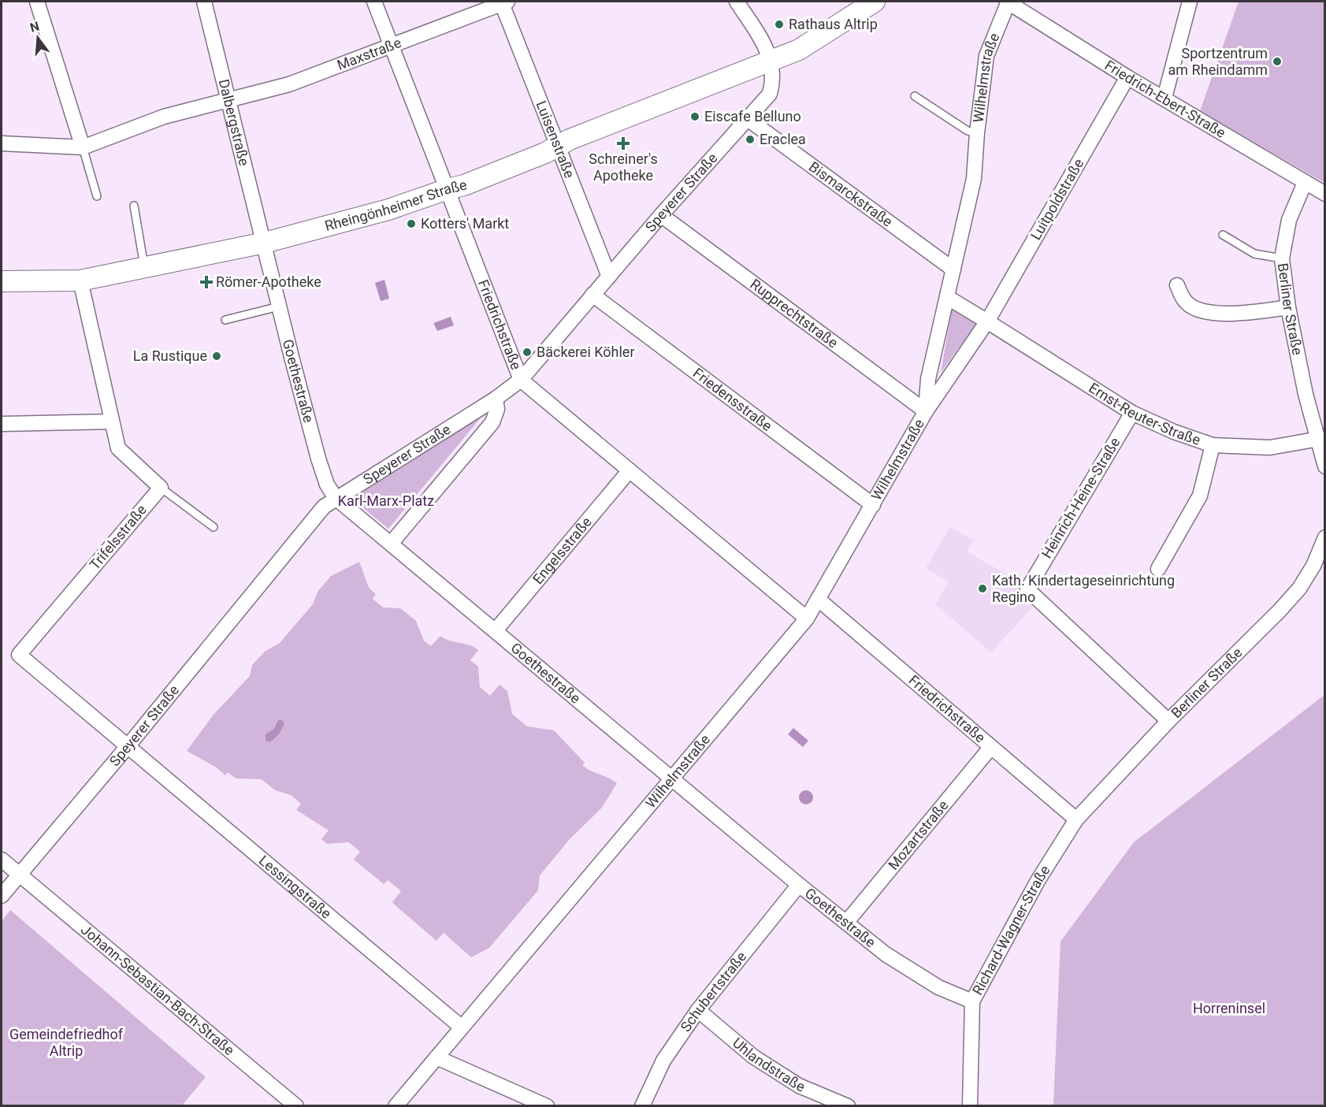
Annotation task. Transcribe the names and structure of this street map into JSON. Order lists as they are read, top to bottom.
{
  "streets": {
    "street": [
      "Maxstraße",
      "Wilhelmstraße",
      "Friedrich-Ebert-Straße",
      "Dalbergstraße",
      "Luisenstraße",
      "Speyerer Straße",
      "Bismarckstraße",
      "Luitpoldstraße",
      "Rheingönheimer Straße",
      "Berliner Straße",
      "Rupprechtstraße",
      "Friedrichstraße",
      "Goethestraße",
      "Friedensstraße",
      "Ernst-Reuter-Straße",
      "Heinrich-Heine-Straße",
      "Trifelsstraße",
      "Engelsstraße",
      "Mozartstraße",
      "Lessingstraße",
      "Richard-Wagner-Straße",
      "Johann-Sebastian-Bach-Straße",
      "Schubertstraße",
      "Uhlandstraße"
    ]
  },
  "crossings": [
    ["Maxstraße", "Dalbergstraße"],
    ["Maxstraße", "Luisenstraße"],
    ["Maxstraße", "Friedrichstraße"],
    ["Wilhelmstraße", "Friedrich-Ebert-Straße"],
    ["Wilhelmstraße", "Bismarckstraße"],
    ["Wilhelmstraße", "Luitpoldstraße"],
    ["Wilhelmstraße", "Rupprechtstraße"],
    ["Wilhelmstraße", "Friedrichstraße"],
    ["Wilhelmstraße", "Goethestraße"],
    ["Wilhelmstraße", "Friedensstraße"],
    ["Wilhelmstraße", "Ernst-Reuter-Straße"],
    ["Wilhelmstraße", "Lessingstraße"],
    ["Friedrich-Ebert-Straße", "Luitpoldstraße"],
    ["Friedrich-Ebert-Straße", "Berliner Straße"],
    ["Dalbergstraße", "Rheingönheimer Straße"],
    ["Dalbergstraße", "Goethestraße"],
    ["Luisenstraße", "Speyerer Straße"],
    ["Luisenstraße", "Rheingönheimer Straße"],
    ["Speyerer Straße", "Bismarckstraße"],
    ["Speyerer Straße", "Rheingönheimer Straße"],
    ["Speyerer Straße", "Rupprechtstraße"],
    ["Speyerer Straße", "Friedrichstraße"],
    ["Speyerer Straße", "Goethestraße"],
    ["Speyerer Straße", "Friedensstraße"],
    ["Speyerer Straße", "Trifelsstraße"],
    ["Speyerer Straße", "Lessingstraße"],
    ["Speyerer Straße", "Johann-Sebastian-Bach-Straße"],
    ["Luitpoldstraße", "Ernst-Reuter-Straße"],
    ["Rheingönheimer Straße", "Friedrichstraße"],
    ["Rheingönheimer Straße", "Goethestraße"],
    ["Berliner Straße", "Friedrichstraße"],
    ["Berliner Straße", "Ernst-Reuter-Straße"],
    ["Berliner Straße", "Heinrich-Heine-Straße"],
    ["Berliner Straße", "Richard-Wagner-Straße"],
    ["Friedrichstraße", "Engelsstraße"],
    ["Friedrichstraße", "Mozartstraße"],
    ["Friedrichstraße", "Richard-Wagner-Straße"],
    ["Goethestraße", "Engelsstraße"],
    ["Goethestraße", "Mozartstraße"],
    ["Goethestraße", "Richard-Wagner-Straße"],
    ["Goethestraße", "Schubertstraße"],
    ["Ernst-Reuter-Straße", "Heinrich-Heine-Straße"],
    ["Trifelsstraße", "Lessingstraße"],
    ["Schubertstraße", "Uhlandstraße"]
  ],
  "parks": ["Karl-Marx-Platz", "Horreninsel", "Gemeindefriedhof Altrip"],
  "places": {
    "other": [
      "Rathaus Altrip",
      "Sportzentrum am Rheindamm",
      "Eiscafe Belluno",
      "Eraclea",
      "Kotters' Markt",
      "Bäckerei Köhler",
      "La Rustique",
      "Kath. Kindertageseinrichtung Regino"
    ],
    "health": ["Schreiner's Apotheke", "Römer-Apotheke"]
  },
  "north": "top"
}
